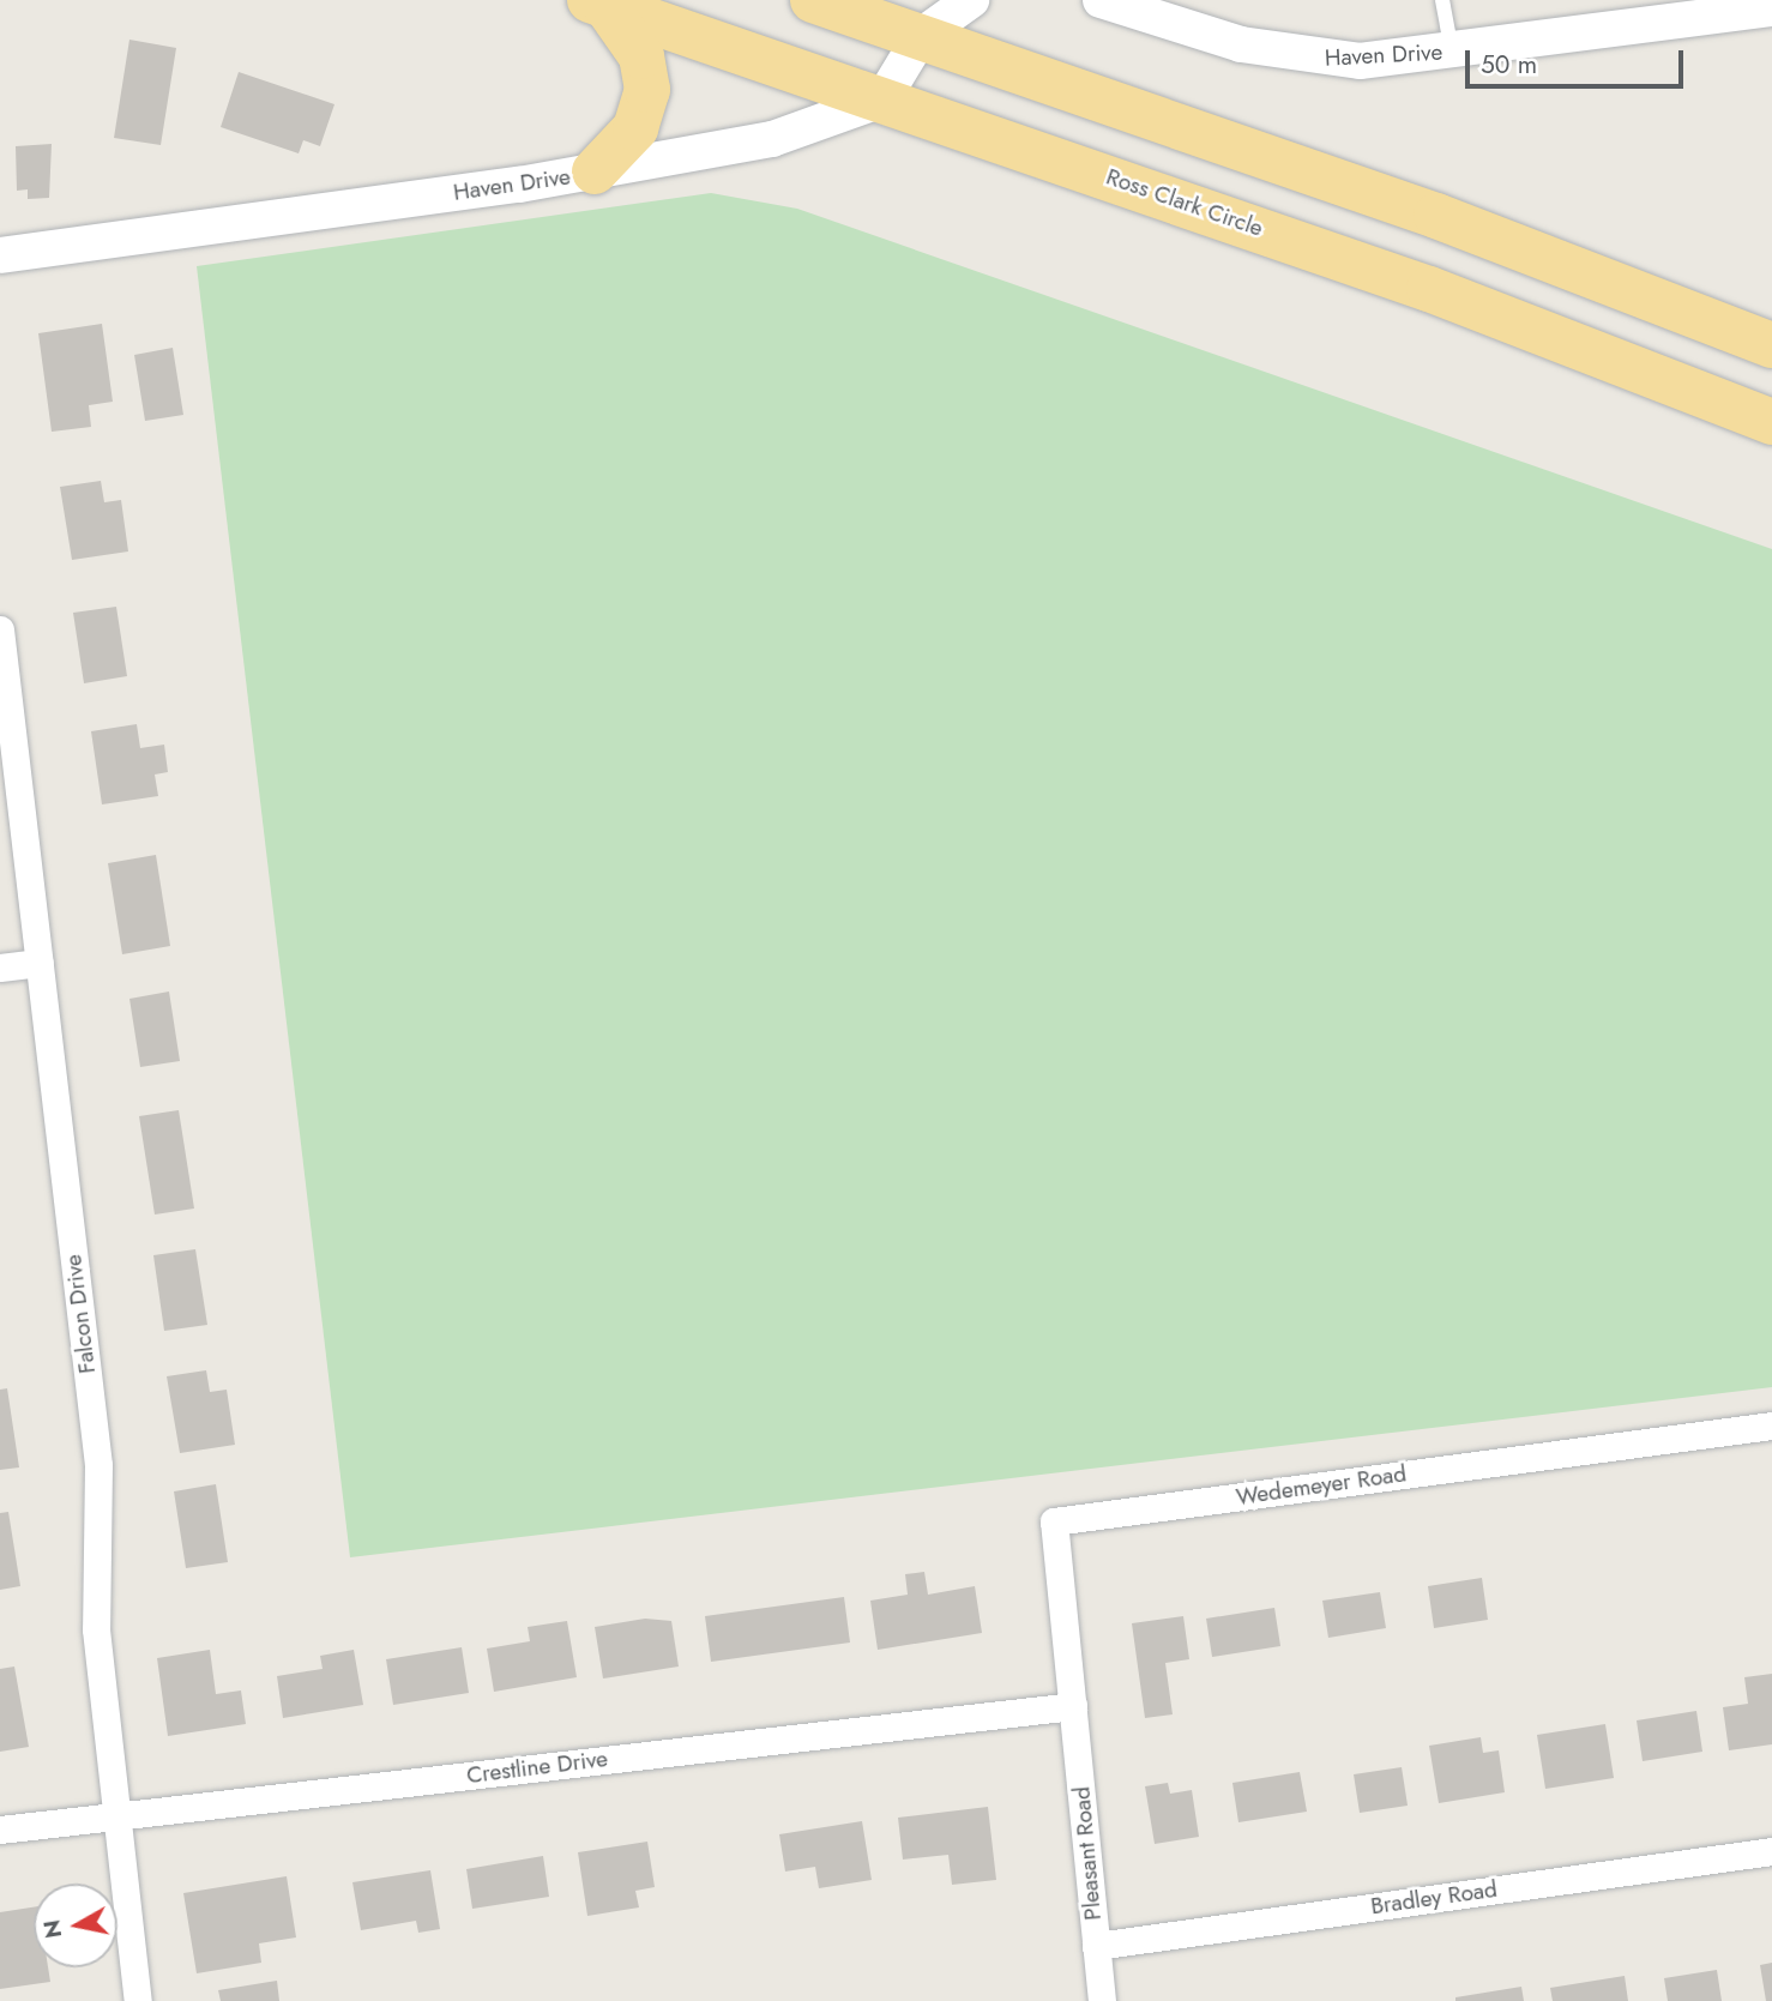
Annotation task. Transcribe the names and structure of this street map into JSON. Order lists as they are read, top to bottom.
{
  "streets": {
    "highway": ["Ross Clark Circle"],
    "street": [
      "Haven Drive",
      "Falcon Drive",
      "Wedemeyer Road",
      "Crestline Drive",
      "Pleasant Road",
      "Bradley Road"
    ]
  },
  "crossings": [
    ["Haven Drive", "Ross Clark Circle"],
    ["Falcon Drive", "Crestline Drive"],
    ["Wedemeyer Road", "Crestline Drive"],
    ["Wedemeyer Road", "Pleasant Road"],
    ["Crestline Drive", "Pleasant Road"],
    ["Pleasant Road", "Bradley Road"]
  ],
  "scale_bar": "50 m",
  "north": "left"
}
